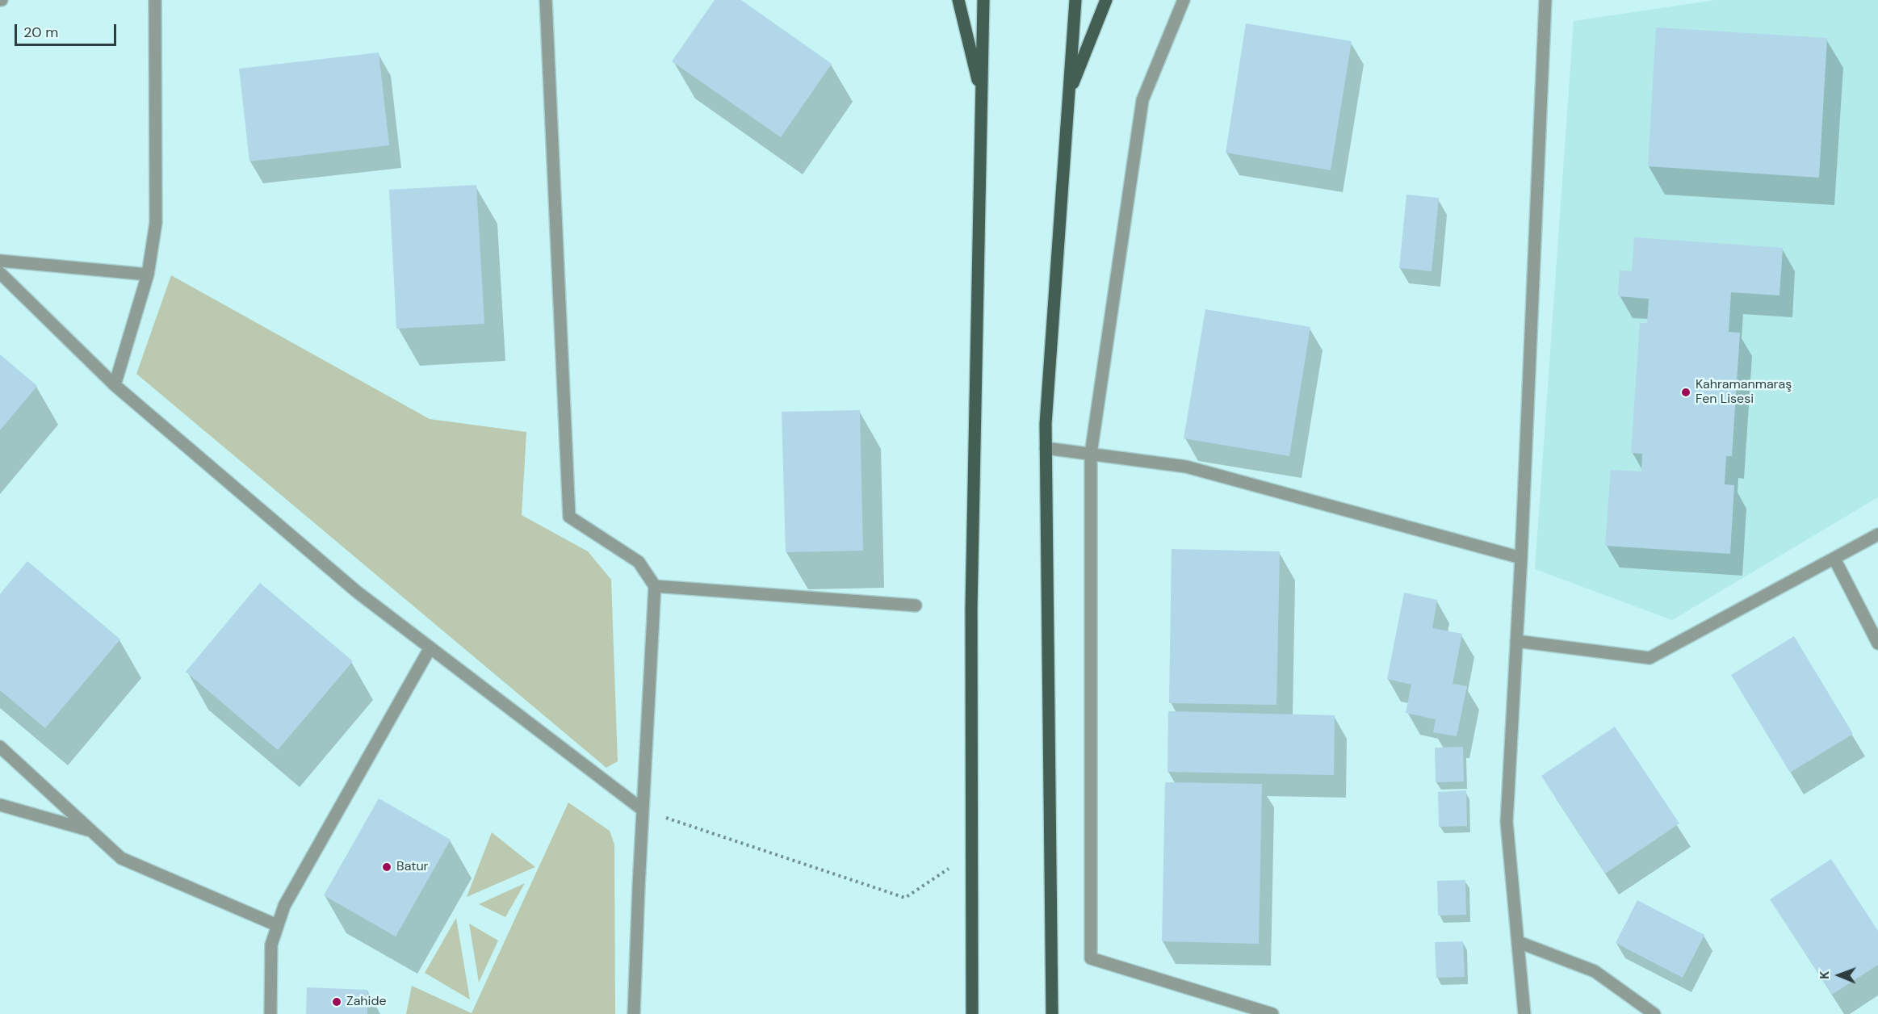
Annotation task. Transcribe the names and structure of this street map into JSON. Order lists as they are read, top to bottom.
{
  "places": ["Kahramanmaraş Fen Lisesi", "Batur", "Zahide"],
  "scale_bar": "20 m",
  "north": "left"
}
